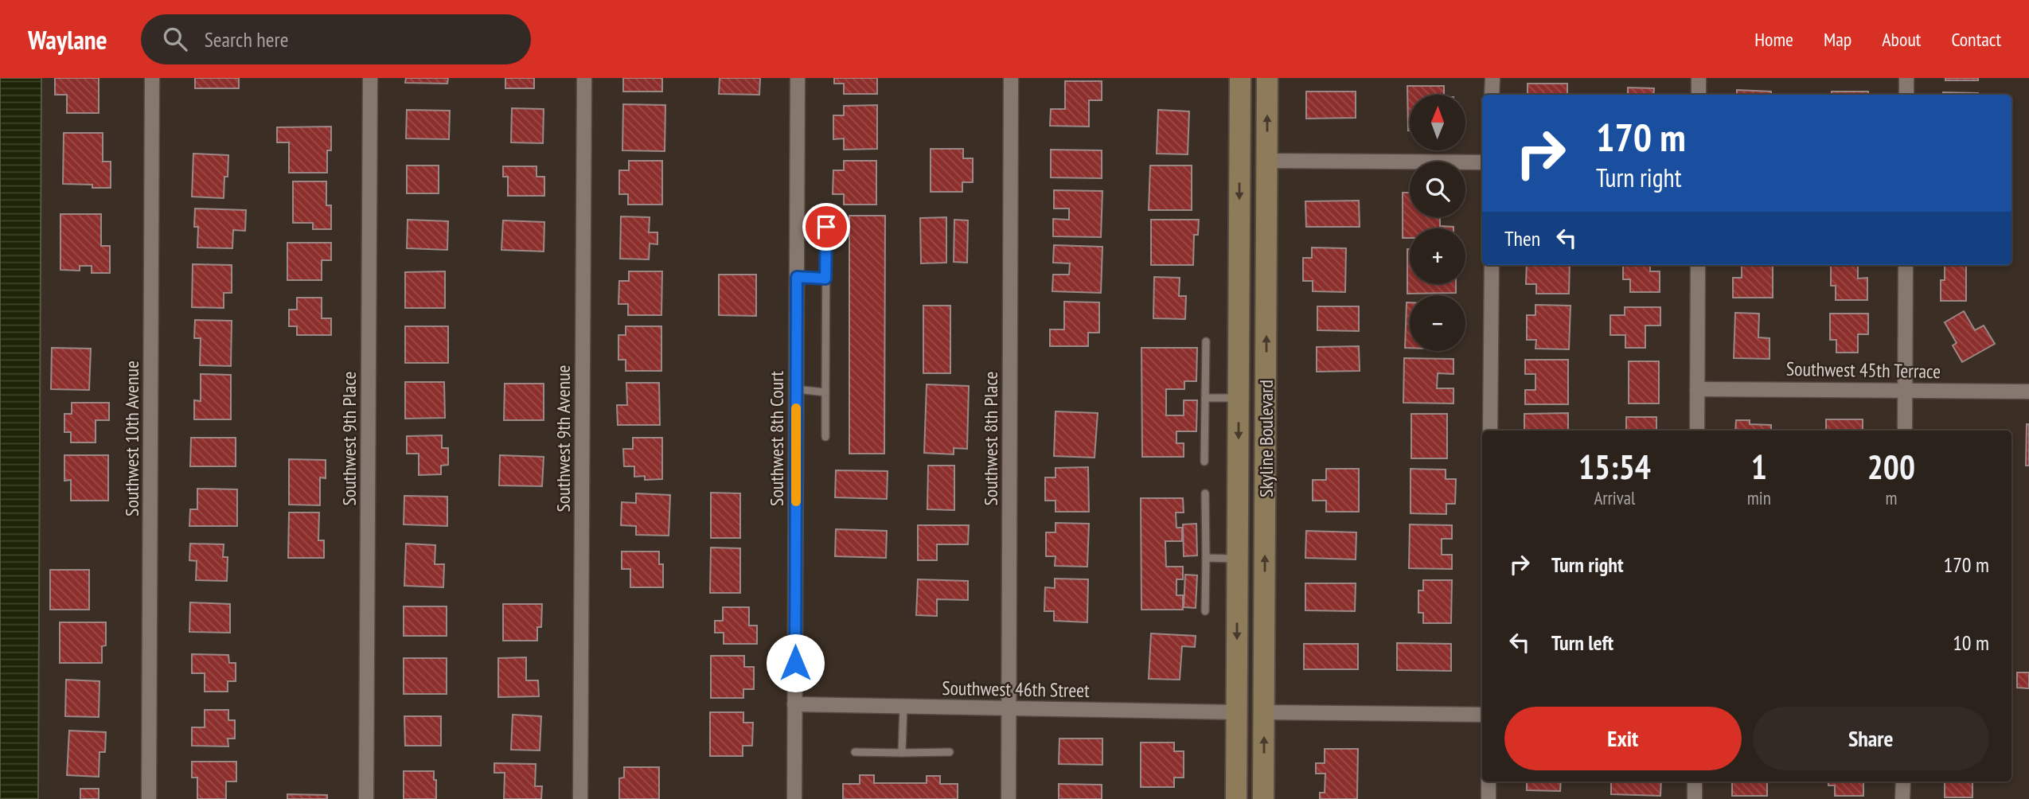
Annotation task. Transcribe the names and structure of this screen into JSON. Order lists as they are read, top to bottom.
{
  "streets": {
    "street": [
      "Southwest 45th Terrace",
      "Southwest 10th Avenue",
      "Southwest 9th Place",
      "Southwest 9th Avenue",
      "Southwest 8th Court",
      "Southwest 8th Place",
      "Skyline Boulevard",
      "Southwest 46th Street"
    ]
  },
  "crossings": [
    ["Southwest 8th Court", "Southwest 46th Street"],
    ["Southwest 8th Place", "Southwest 46th Street"],
    ["Skyline Boulevard", "Southwest 46th Street"]
  ],
  "north": "top",
  "page": {
    "header": "Waylane",
    "search": "Search here",
    "nav": [
      "Home",
      "Map",
      "About",
      "Contact"
    ],
    "map_buttons": ["+", "−"],
    "turn": ["170 m", "Turn right"],
    "then": "Then",
    "eta": [
      "15:54",
      "Arrival",
      "1",
      "min",
      "200",
      "m"
    ],
    "list": [
      {
        "name": "Turn right",
        "value": "170 m"
      },
      {
        "name": "Turn left",
        "value": "10 m"
      }
    ],
    "buttons": ["Exit", "Share"]
  }
}
